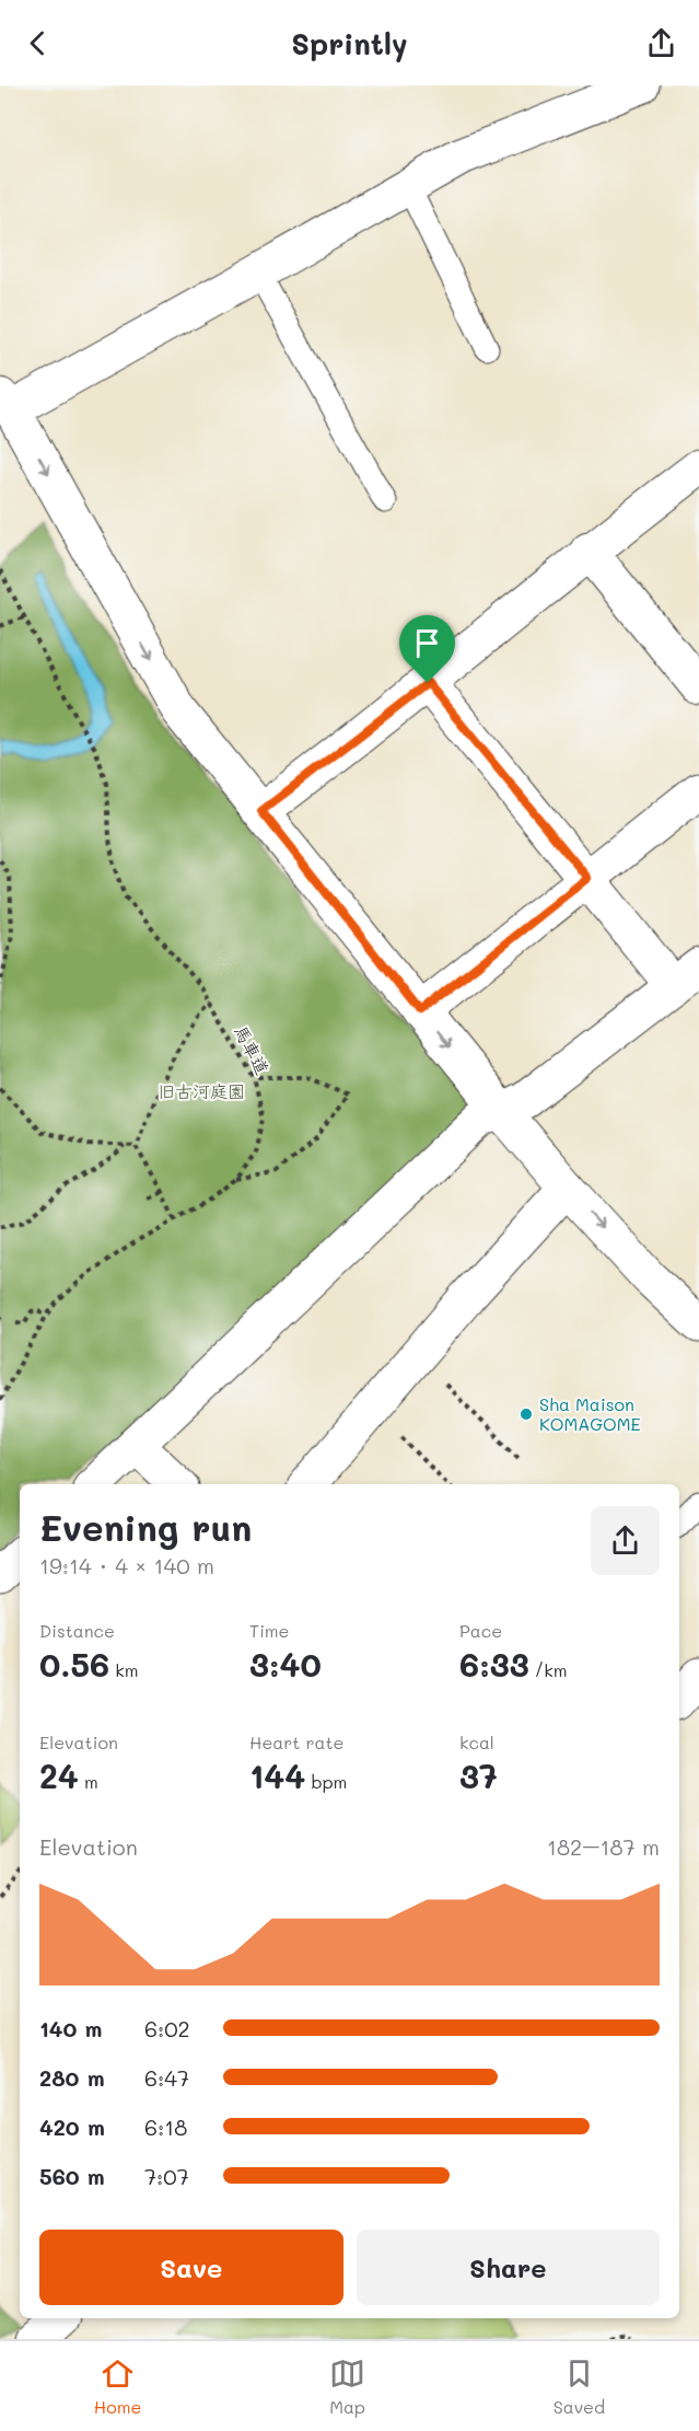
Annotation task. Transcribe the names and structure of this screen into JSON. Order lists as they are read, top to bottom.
{
  "streets": {
    "path": ["馬車道"]
  },
  "parks": ["旧古河庭園"],
  "places": ["Sha Maison KOMAGOME"],
  "page": {
    "header": "Sprintly",
    "heading": ["Evening run", "19:14 · 4 × 140 m"],
    "stats": [
      ["Distance", "0.56 km"],
      ["Time", "3:40"],
      ["Pace", "6:33 /km"],
      ["Elevation", "24 m"],
      ["Heart rate", "144 bpm"],
      ["kcal", "37"]
    ],
    "chart": ["Elevation", "182–187 m"],
    "list": [
      {
        "name": "140 m",
        "note": "6:02"
      },
      {
        "name": "280 m",
        "note": "6:47"
      },
      {
        "name": "420 m",
        "note": "6:18"
      },
      {
        "name": "560 m",
        "note": "7:07"
      }
    ],
    "buttons": ["Save", "Share"],
    "tabs": ["Home", "Map", "Saved"]
  }
}
